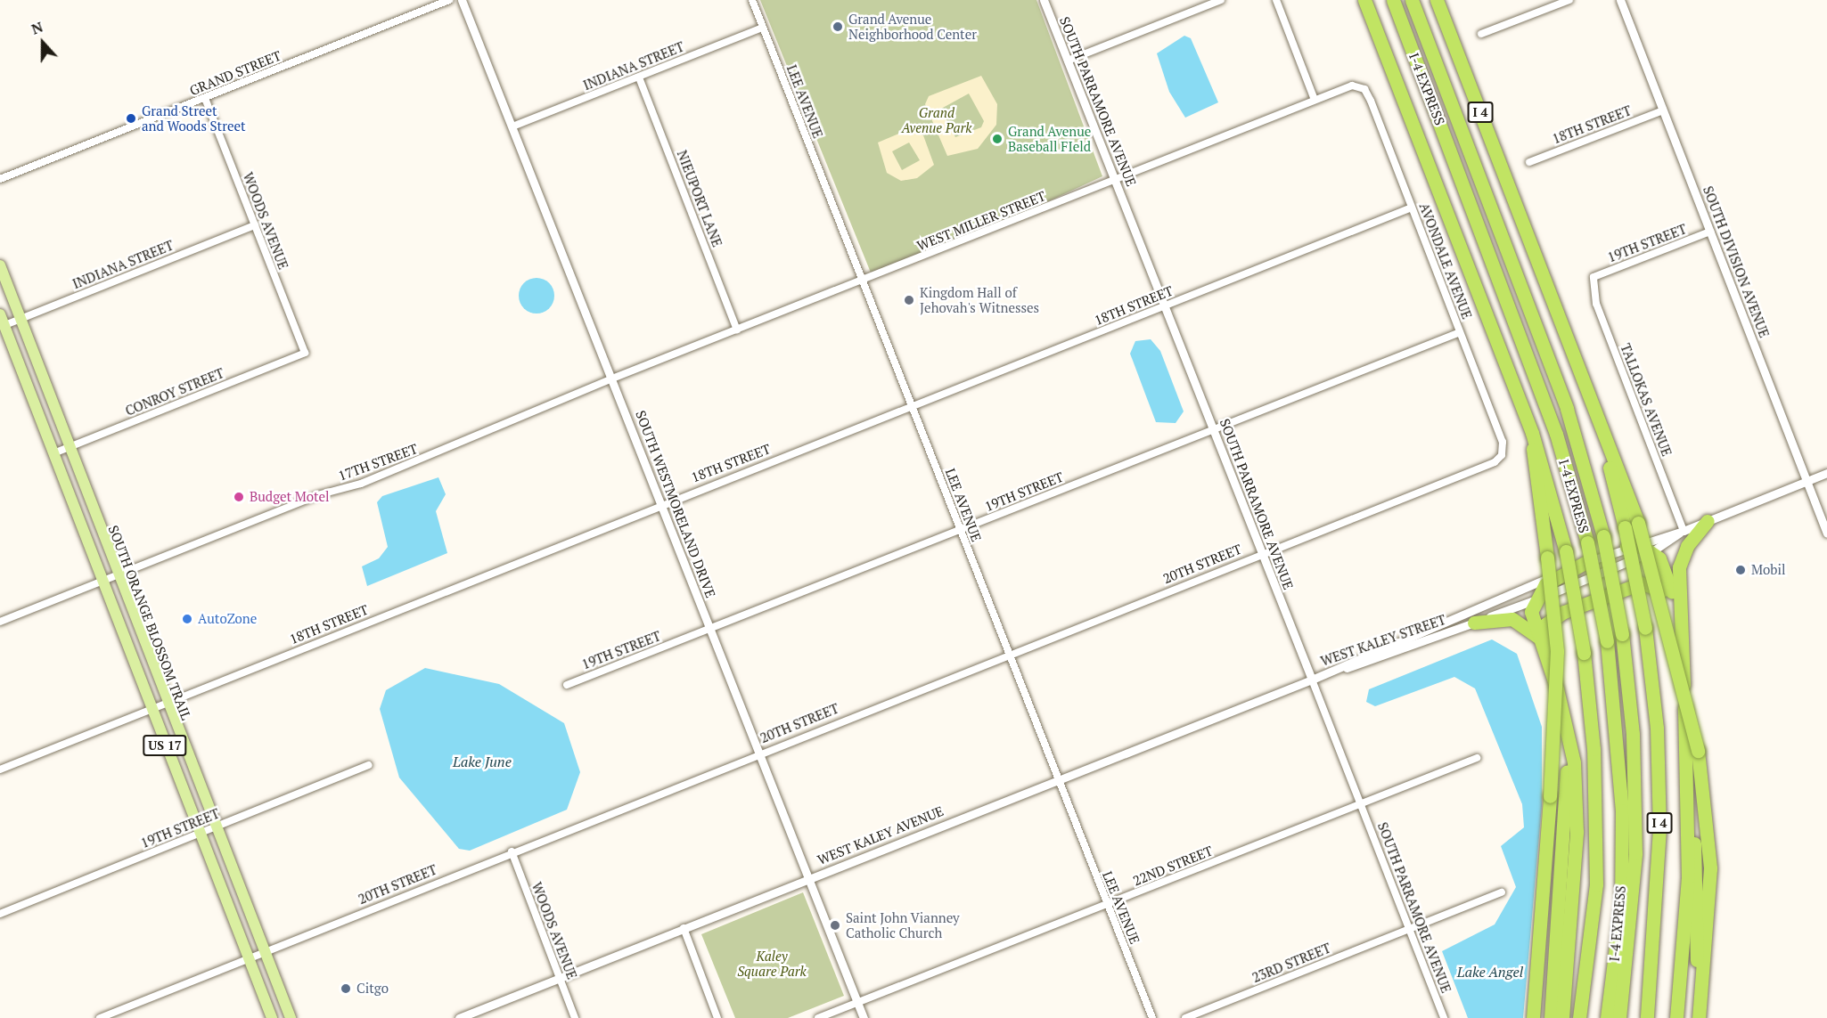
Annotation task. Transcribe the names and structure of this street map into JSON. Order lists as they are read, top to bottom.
{
  "streets": {
    "highway": ["I-4 EXPRESS", "I 4"],
    "main road": ["SOUTH ORANGE BLOSSOM TRAIL", "US 17"],
    "street": [
      "INDIANA STREET",
      "GRAND STREET",
      "LEE AVENUE",
      "SOUTH PARRAMORE AVENUE",
      "18TH STREET",
      "NIEUPORT LANE",
      "WOODS AVENUE",
      "WEST MILLER STREET",
      "19TH STREET",
      "AVONDALE AVENUE",
      "SOUTH DIVISION AVENUE",
      "CONROY STREET",
      "TALLOKAS AVENUE",
      "17TH STREET",
      "SOUTH WESTMORELAND DRIVE",
      "20TH STREET",
      "WEST KALEY STREET",
      "WEST KALEY AVENUE",
      "22ND STREET",
      "23RD STREET"
    ]
  },
  "crossings": [
    ["INDIANA STREET", "LEE AVENUE"],
    ["INDIANA STREET", "NIEUPORT LANE"],
    ["INDIANA STREET", "WOODS AVENUE"],
    ["INDIANA STREET", "SOUTH WESTMORELAND DRIVE"],
    ["INDIANA STREET", "SOUTH ORANGE BLOSSOM TRAIL"],
    ["INDIANA STREET", "US 17"],
    ["GRAND STREET", "WOODS AVENUE"],
    ["LEE AVENUE", "18TH STREET"],
    ["LEE AVENUE", "WEST MILLER STREET"],
    ["LEE AVENUE", "19TH STREET"],
    ["LEE AVENUE", "20TH STREET"],
    ["LEE AVENUE", "WEST KALEY AVENUE"],
    ["LEE AVENUE", "22ND STREET"],
    ["SOUTH PARRAMORE AVENUE", "18TH STREET"],
    ["SOUTH PARRAMORE AVENUE", "WEST MILLER STREET"],
    ["SOUTH PARRAMORE AVENUE", "19TH STREET"],
    ["SOUTH PARRAMORE AVENUE", "20TH STREET"],
    ["SOUTH PARRAMORE AVENUE", "WEST KALEY STREET"],
    ["SOUTH PARRAMORE AVENUE", "WEST KALEY AVENUE"],
    ["SOUTH PARRAMORE AVENUE", "22ND STREET"],
    ["SOUTH PARRAMORE AVENUE", "23RD STREET"],
    ["18TH STREET", "AVONDALE AVENUE"],
    ["18TH STREET", "SOUTH DIVISION AVENUE"],
    ["18TH STREET", "SOUTH WESTMORELAND DRIVE"],
    ["18TH STREET", "SOUTH ORANGE BLOSSOM TRAIL"],
    ["18TH STREET", "US 17"],
    ["NIEUPORT LANE", "WEST MILLER STREET"],
    ["WOODS AVENUE", "CONROY STREET"],
    ["WOODS AVENUE", "20TH STREET"],
    ["WOODS AVENUE", "WEST KALEY AVENUE"],
    ["WEST MILLER STREET", "AVONDALE AVENUE"],
    ["WEST MILLER STREET", "17TH STREET"],
    ["WEST MILLER STREET", "SOUTH WESTMORELAND DRIVE"],
    ["19TH STREET", "AVONDALE AVENUE"],
    ["19TH STREET", "SOUTH DIVISION AVENUE"],
    ["19TH STREET", "TALLOKAS AVENUE"],
    ["19TH STREET", "SOUTH WESTMORELAND DRIVE"],
    ["19TH STREET", "SOUTH ORANGE BLOSSOM TRAIL"],
    ["19TH STREET", "US 17"],
    ["AVONDALE AVENUE", "20TH STREET"],
    ["SOUTH DIVISION AVENUE", "WEST KALEY STREET"],
    ["CONROY STREET", "SOUTH ORANGE BLOSSOM TRAIL"],
    ["CONROY STREET", "US 17"],
    ["TALLOKAS AVENUE", "WEST KALEY STREET"],
    ["17TH STREET", "SOUTH WESTMORELAND DRIVE"],
    ["17TH STREET", "SOUTH ORANGE BLOSSOM TRAIL"],
    ["17TH STREET", "US 17"],
    ["SOUTH WESTMORELAND DRIVE", "20TH STREET"],
    ["SOUTH WESTMORELAND DRIVE", "WEST KALEY AVENUE"],
    ["SOUTH WESTMORELAND DRIVE", "22ND STREET"],
    ["20TH STREET", "SOUTH ORANGE BLOSSOM TRAIL"],
    ["20TH STREET", "US 17"],
    ["WEST KALEY STREET", "WEST KALEY AVENUE"]
  ],
  "water": ["Lake June", "Lake Angel"],
  "parks": ["Grand Avenue Park", "Kaley Square Park"],
  "places": [
    "Grand Avenue Neighborhood Center",
    "Grand Street and Woods Street",
    "Grand Avenue Baseball FIeld",
    "Kingdom Hall of Jehovah's Witnesses",
    "Budget Motel",
    "Mobil",
    "AutoZone",
    "Saint John Vianney Catholic Church",
    "Citgo"
  ],
  "north": "top"
}
